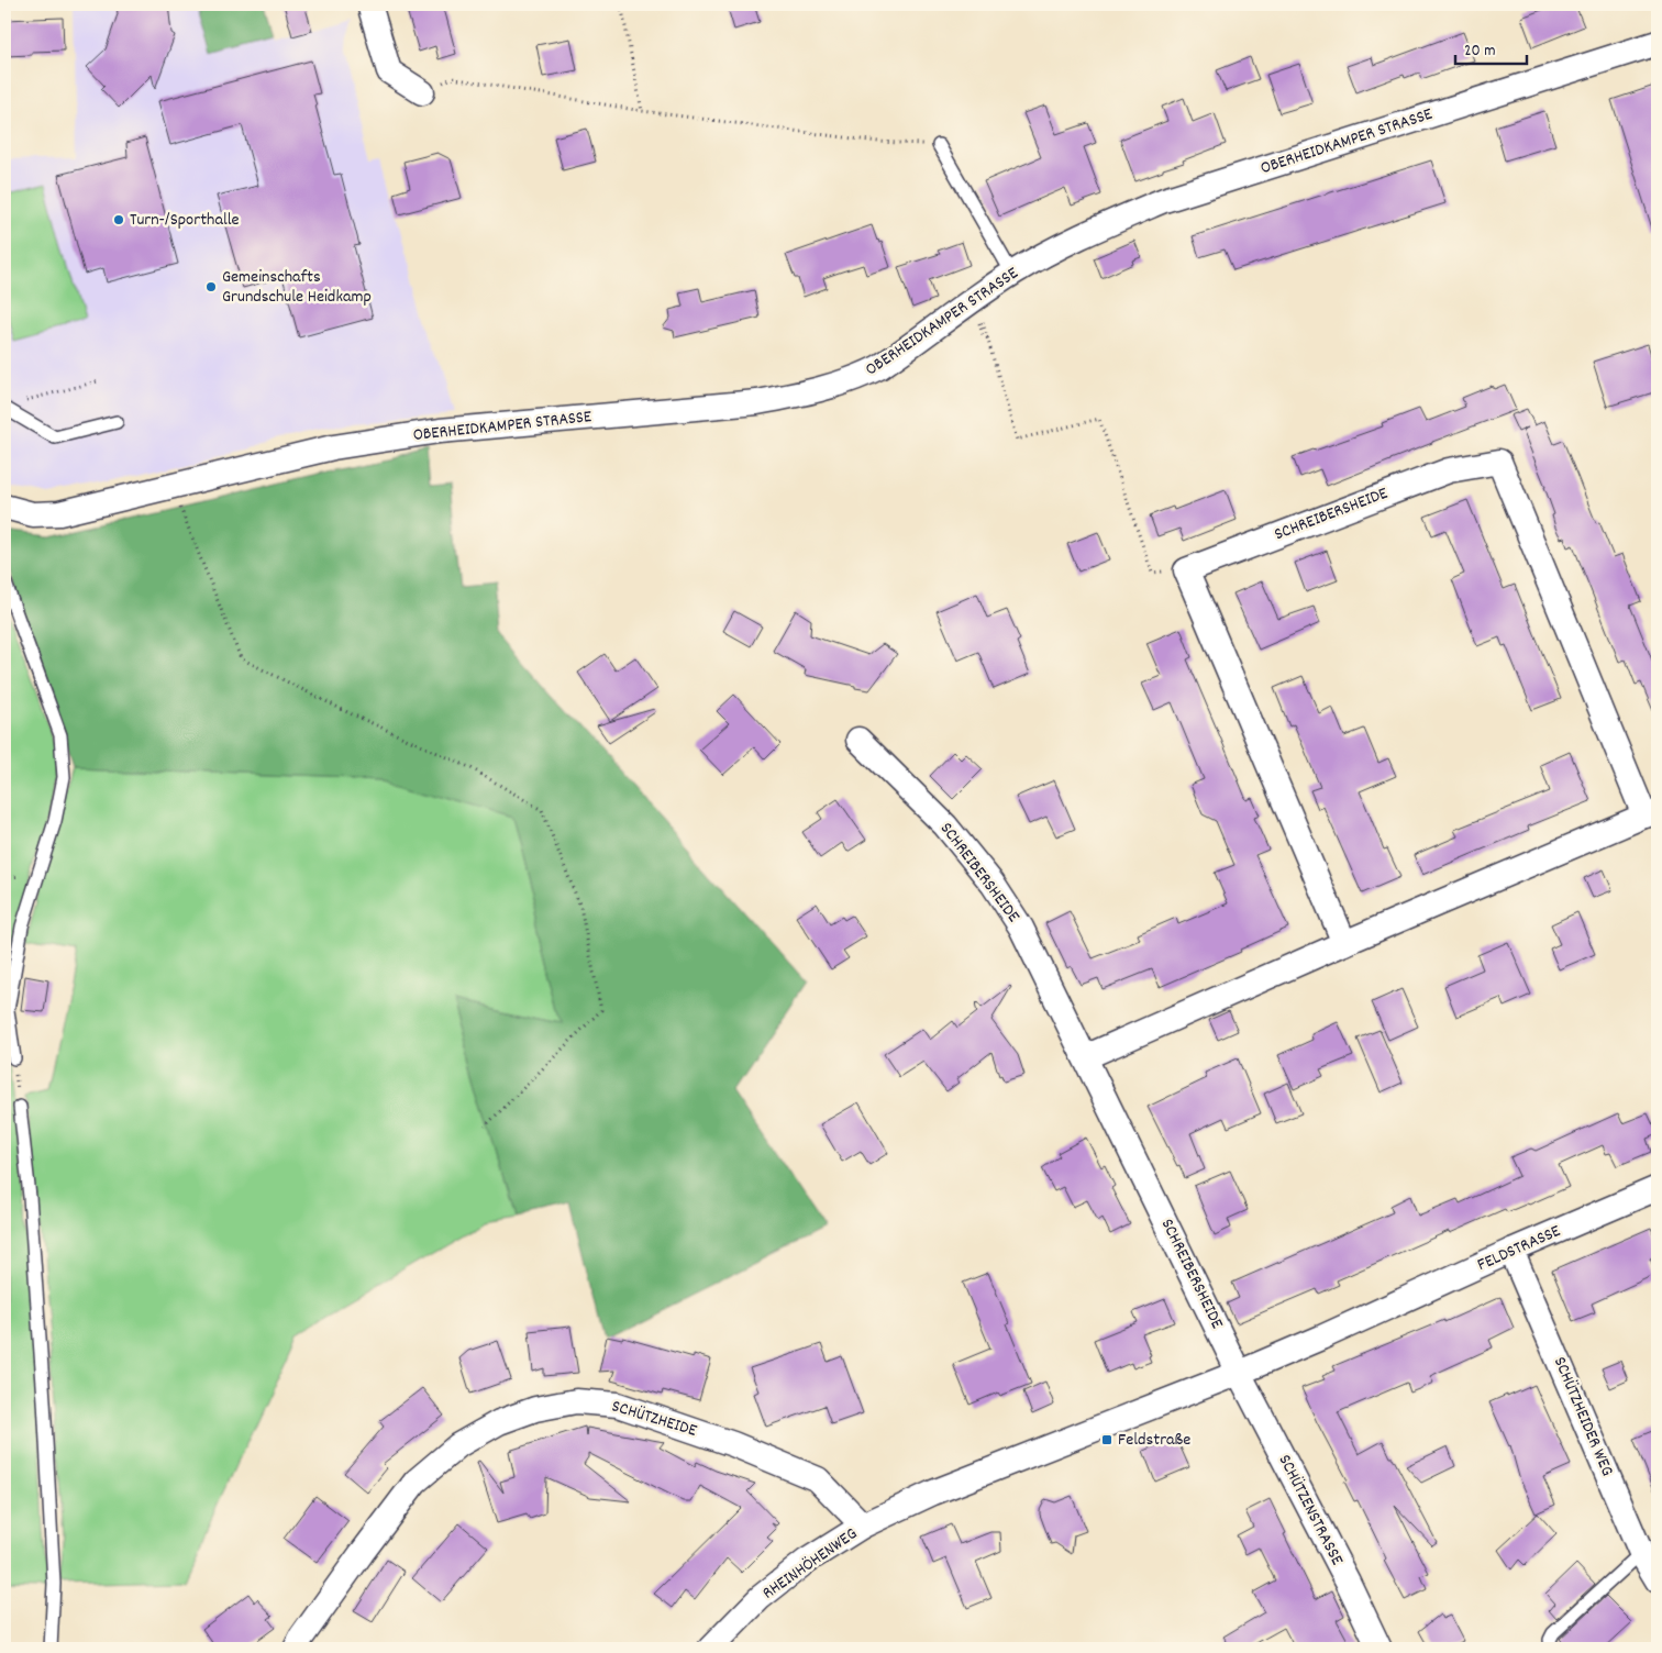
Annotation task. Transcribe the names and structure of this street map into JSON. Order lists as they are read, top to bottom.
{
  "streets": {
    "street": [
      "OBERHEIDKAMPER STRASSE",
      "SCHREIBERSHEIDE",
      "FELDSTRASSE",
      "SCHÜTZHEIDER WEG",
      "SCHÜTZHEIDE",
      "SCHÜTZENSTRASSE",
      "RHEINHÖHENWEG"
    ]
  },
  "crossings": [
    ["SCHREIBERSHEIDE", "FELDSTRASSE"],
    ["SCHREIBERSHEIDE", "SCHÜTZENSTRASSE"],
    ["FELDSTRASSE", "SCHÜTZHEIDER WEG"],
    ["FELDSTRASSE", "SCHÜTZHEIDE"],
    ["FELDSTRASSE", "SCHÜTZENSTRASSE"],
    ["FELDSTRASSE", "RHEINHÖHENWEG"],
    ["SCHÜTZHEIDE", "RHEINHÖHENWEG"]
  ],
  "places": {
    "other": ["Turn-/Sporthalle", "Gemeinschafts Grundschule Heidkamp"],
    "transit": ["Feldstraße"]
  },
  "scale_bar": "20 m"
}
